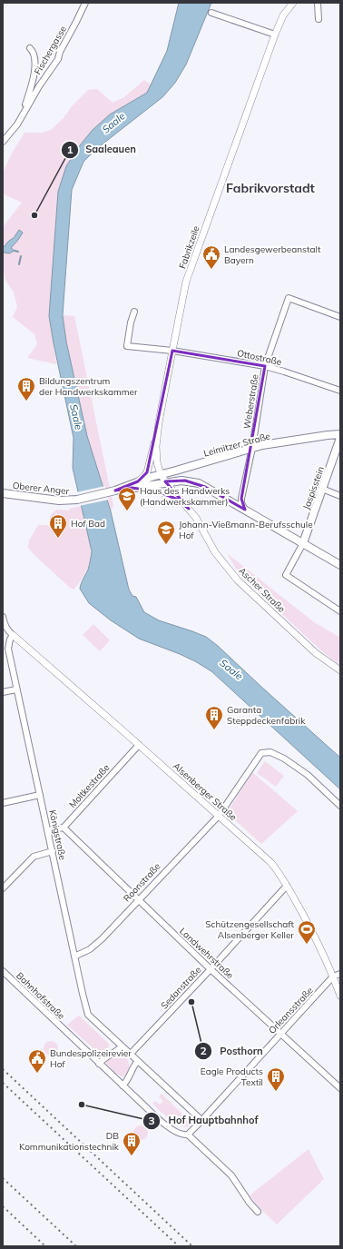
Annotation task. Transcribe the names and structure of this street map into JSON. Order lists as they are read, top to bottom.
{
  "streets": {
    "main road": ["Leimitzer Straße", "Oberer Anger", "Jaspisstein"],
    "street": [
      "Fischergasse",
      "Fabrikzeile",
      "Ottostraße",
      "Weberstraße",
      "Ascher Straße",
      "Moltkestraße",
      "Alsenberger Straße",
      "Königstraße",
      "Roonstraße",
      "Landwehrstraße",
      "Sedanstraße",
      "Bahnhofstraße",
      "Orleansstraße"
    ]
  },
  "crossings": [
    ["Fabrikzeile", "Ottostraße"],
    ["Fabrikzeile", "Leimitzer Straße"],
    ["Fabrikzeile", "Ascher Straße"],
    ["Ottostraße", "Weberstraße"],
    ["Weberstraße", "Leimitzer Straße"],
    ["Leimitzer Straße", "Oberer Anger"],
    ["Moltkestraße", "Alsenberger Straße"],
    ["Moltkestraße", "Landwehrstraße"],
    ["Alsenberger Straße", "Königstraße"],
    ["Alsenberger Straße", "Roonstraße"],
    ["Alsenberger Straße", "Sedanstraße"],
    ["Alsenberger Straße", "Orleansstraße"],
    ["Königstraße", "Roonstraße"],
    ["Königstraße", "Sedanstraße"],
    ["Königstraße", "Orleansstraße"],
    ["Roonstraße", "Landwehrstraße"],
    ["Landwehrstraße", "Sedanstraße"],
    ["Landwehrstraße", "Orleansstraße"],
    ["Bahnhofstraße", "Orleansstraße"]
  ],
  "districts": ["Fabrikvorstadt"],
  "water": ["Saale"],
  "places": {
    "other": ["Saaleauen", "Posthorn", "Hof Hauptbahnhof"],
    "public building": ["Landesgewerbeanstalt Bayern", "Bundespolizeirevier Hof"],
    "building": [
      "Bildungszentrum der Handwerkskammer",
      "Hof Bad",
      "Garanta Steppdeckenfabrik",
      "Eagle Products Textil",
      "DB Kommunikationstechnik"
    ],
    "school or university": ["Haus des Handwerks (Handwerkskammer)", "Johann-Vießmann-Berufsschule Hof"],
    "sports": ["Schützengesellschaft Alsenberger Keller"]
  }
}
